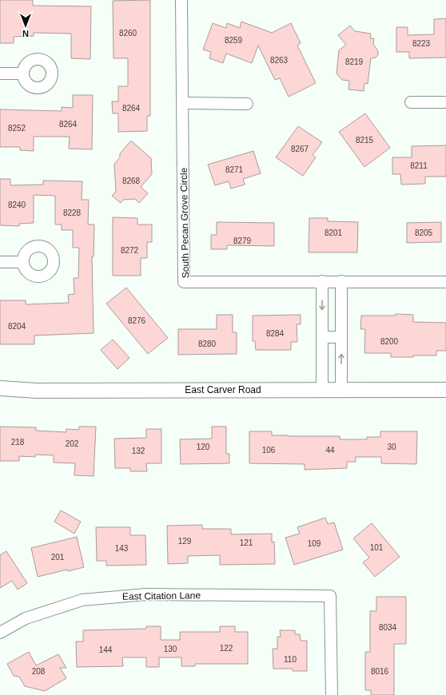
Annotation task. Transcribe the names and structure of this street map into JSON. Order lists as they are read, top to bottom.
{
  "streets": {
    "street": ["South Pecan Grove Circle", "East Carver Road", "East Citation Lane"]
  },
  "house_numbers": [
    "8260",
    "8259",
    "8223",
    "8263",
    "8219",
    "8264",
    "8264",
    "8252",
    "8215",
    "8267",
    "8211",
    "8271",
    "8268",
    "8240",
    "8228",
    "8201",
    "8205",
    "8279",
    "8272",
    "8276",
    "8204",
    "8284",
    "8200",
    "8280",
    "218",
    "202",
    "120",
    "30",
    "106",
    "44",
    "132",
    "129",
    "121",
    "109",
    "101",
    "143",
    "201",
    "8034",
    "122",
    "130",
    "144",
    "110",
    "208",
    "8016"
  ],
  "north": "bottom"
}
